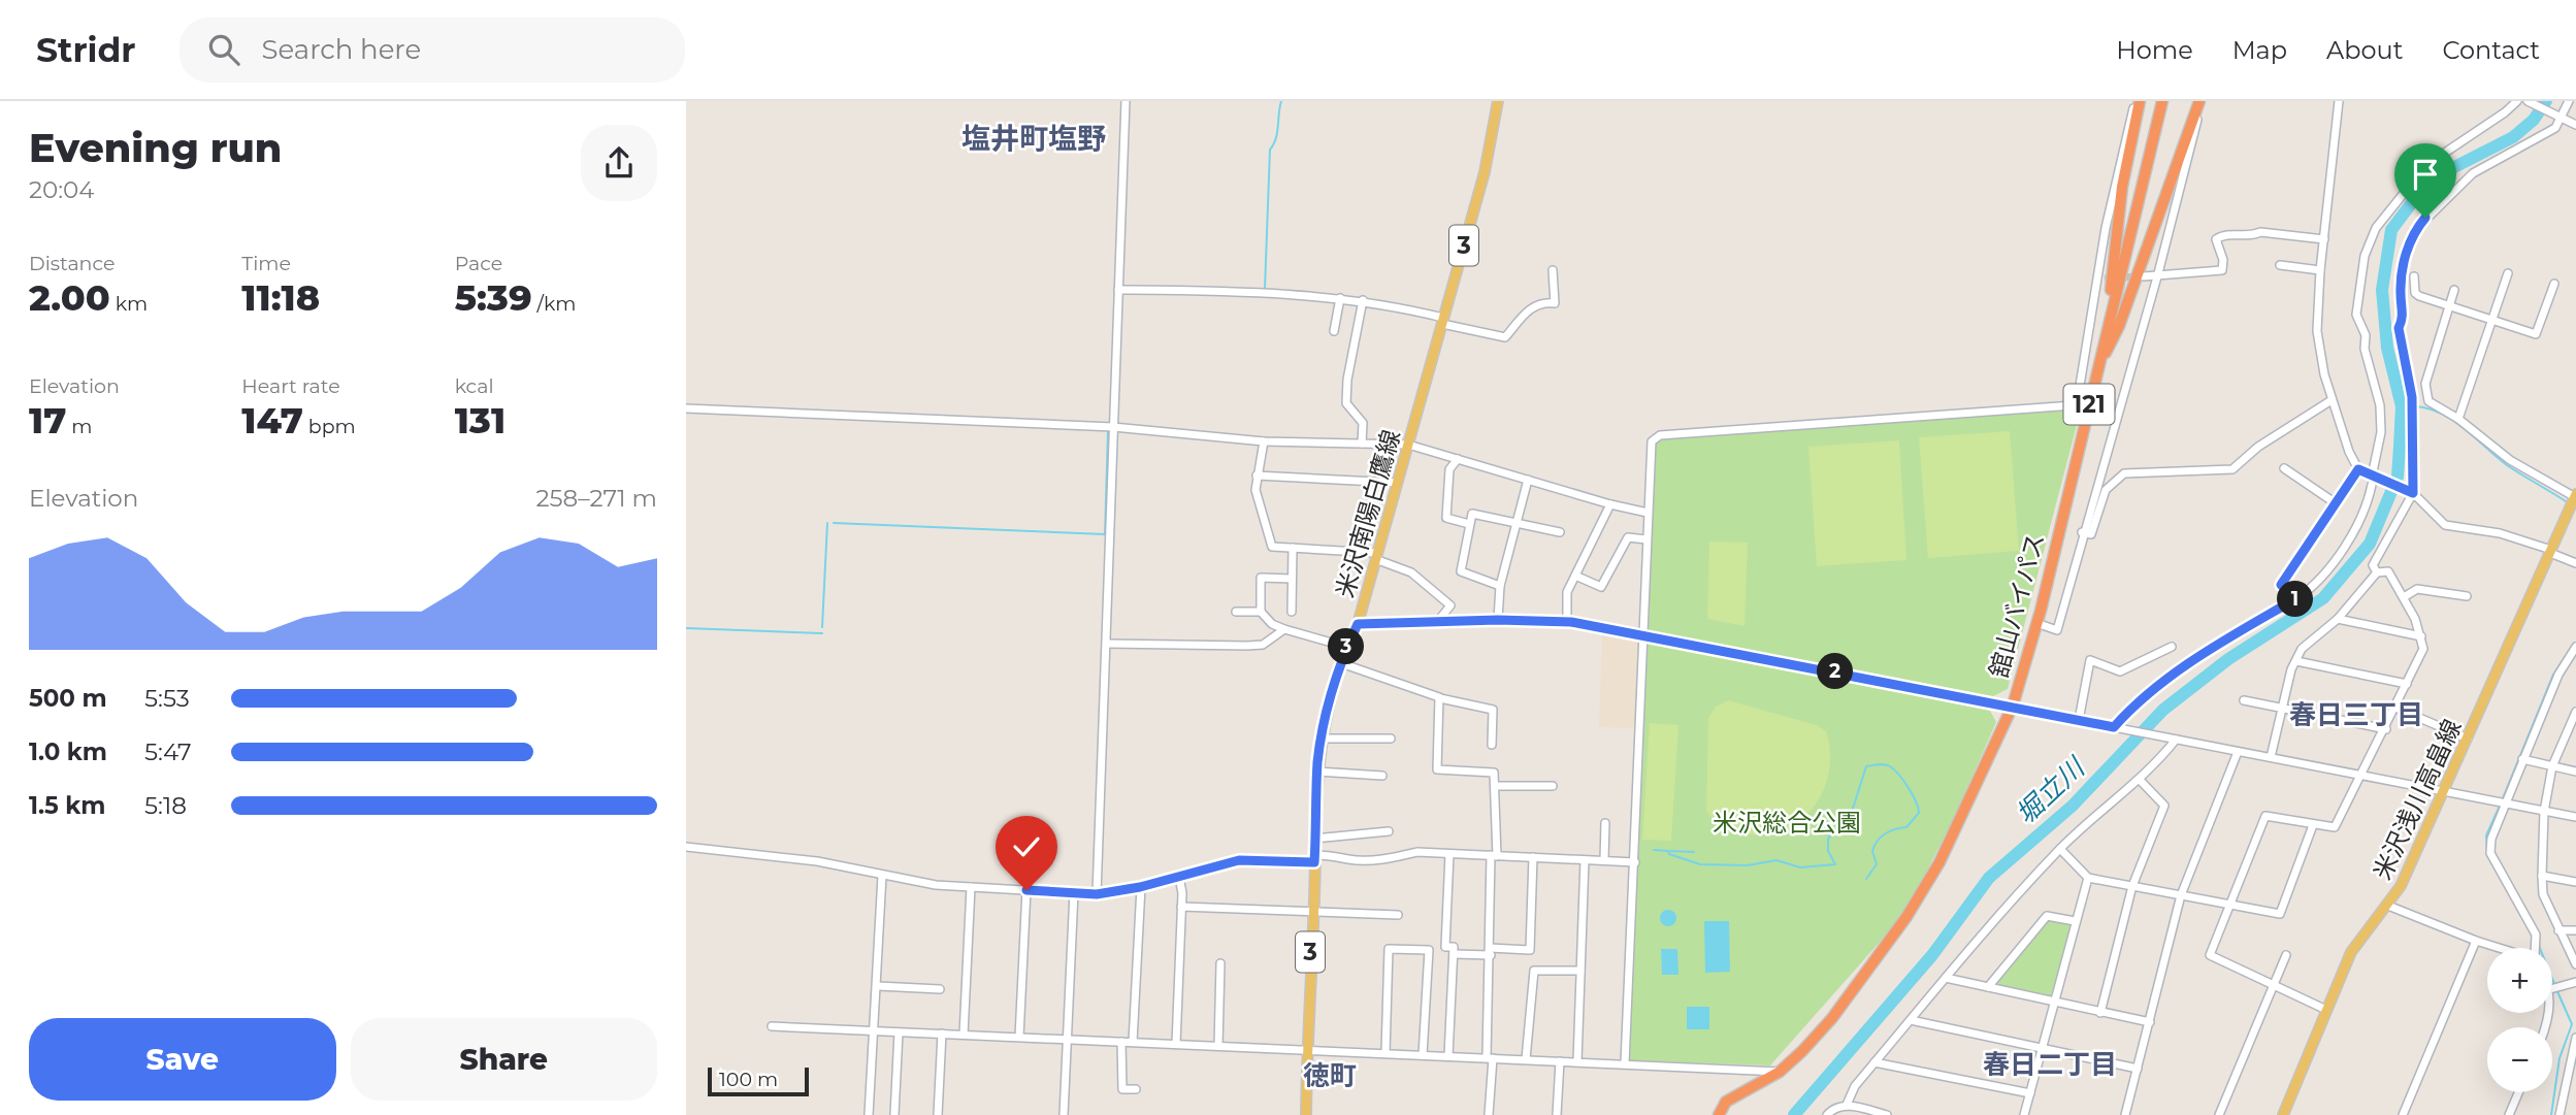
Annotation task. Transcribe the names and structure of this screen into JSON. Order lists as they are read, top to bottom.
{
  "streets": {
    "highway": ["121", "舘山バイパス"],
    "main road": ["3", "米沢南陽白鷹線", "米沢浅川高畠線"]
  },
  "districts": [
    "塩井町塩野",
    "春日三丁目",
    "春日二丁目",
    "徳町"
  ],
  "water": ["堀立川"],
  "parks": ["米沢総合公園"],
  "scale_bar": "100 m",
  "page": {
    "header": "Stridr",
    "search": "Search here",
    "nav": [
      "Home",
      "Map",
      "About",
      "Contact"
    ],
    "heading": ["Evening run", "20:04"],
    "stats": [
      ["Distance", "2.00 km"],
      ["Time", "11:18"],
      ["Pace", "5:39 /km"],
      ["Elevation", "17 m"],
      ["Heart rate", "147 bpm"],
      ["kcal", "131"]
    ],
    "chart": ["Elevation", "258–271 m"],
    "pins": ["1", "3", "2"],
    "list": [
      {
        "name": "500 m",
        "note": "5:53"
      },
      {
        "name": "1.0 km",
        "note": "5:47"
      },
      {
        "name": "1.5 km",
        "note": "5:18"
      }
    ],
    "map_buttons": ["+", "−"],
    "buttons": ["Save", "Share"],
    "scale": "100 m"
  }
}
